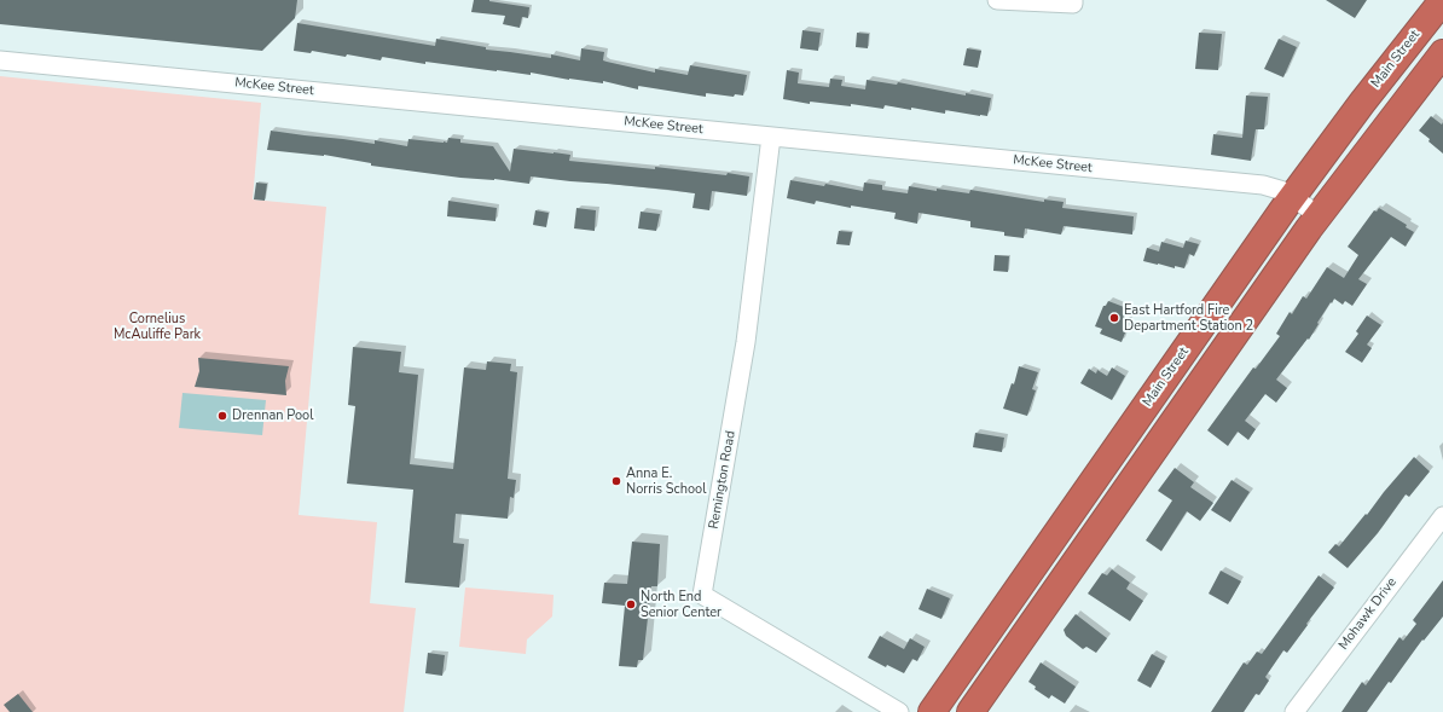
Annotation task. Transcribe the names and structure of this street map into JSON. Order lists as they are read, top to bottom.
{
  "streets": {
    "highway": ["Main Street"],
    "street": ["McKee Street", "Remington Road", "Mohawk Drive"]
  },
  "crossings": [
    ["Main Street", "McKee Street"],
    ["McKee Street", "Remington Road"]
  ],
  "parks": ["Cornelius McAuliffe Park"],
  "places": [
    "East Hartford Fire Department Station 2",
    "Drennan Pool",
    "Anna E. Norris School",
    "North End Senior Center"
  ]
}
